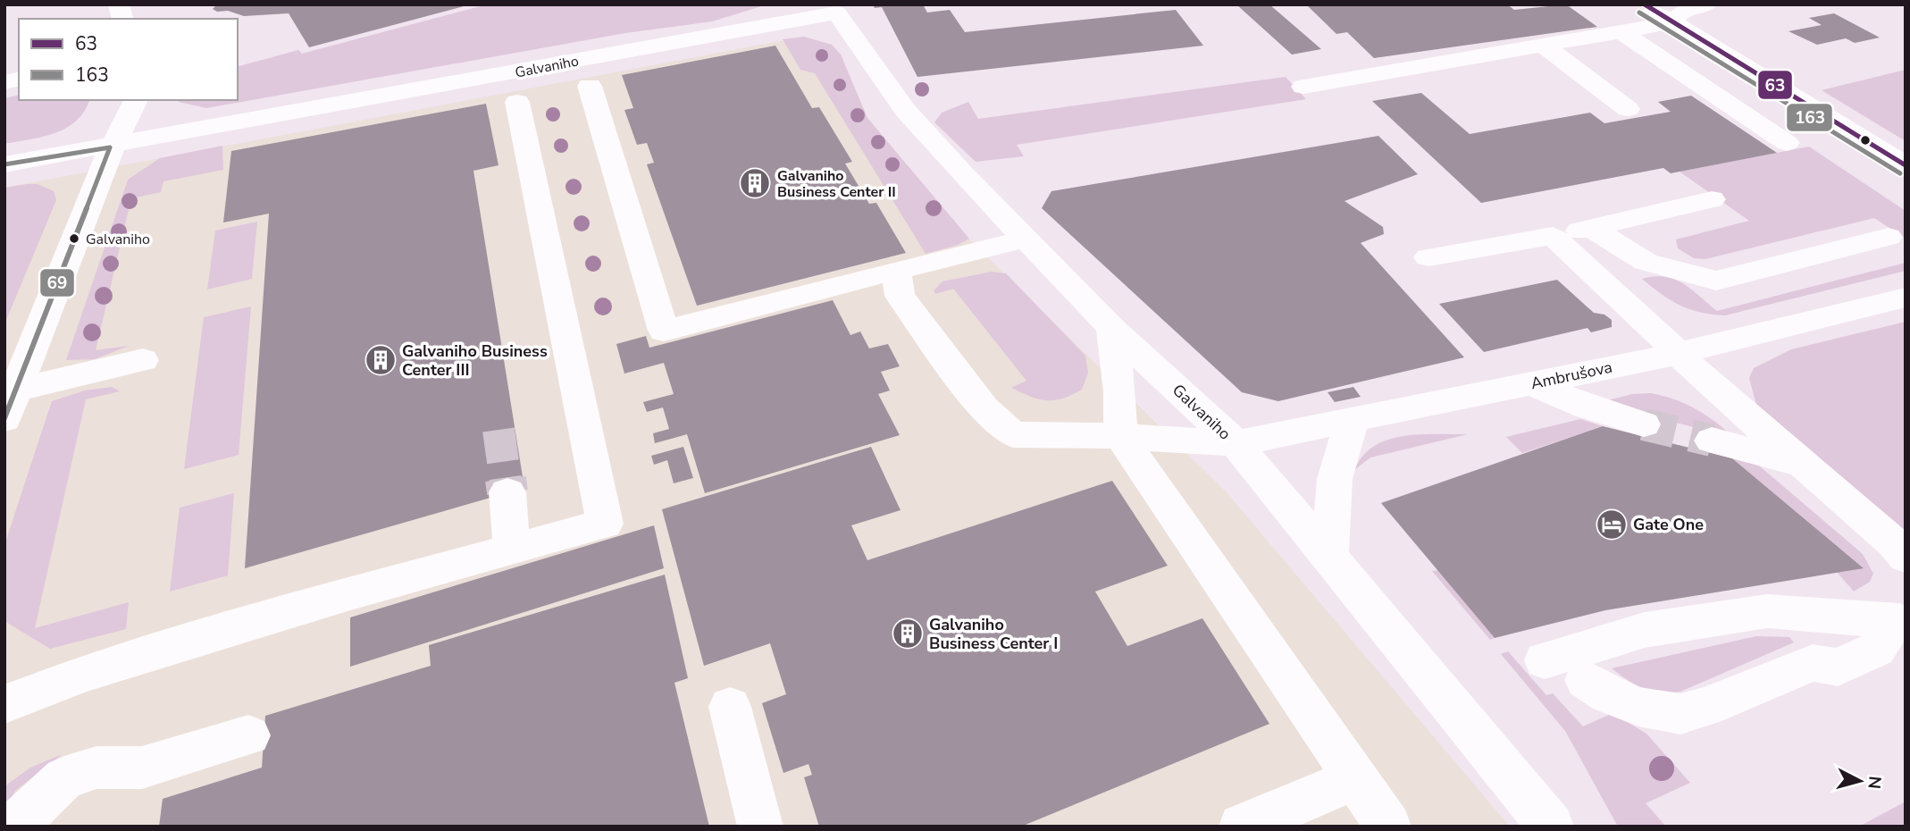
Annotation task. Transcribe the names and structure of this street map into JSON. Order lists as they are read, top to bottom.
{
  "streets": {
    "street": ["Galvaniho", "Ambrušova"]
  },
  "crossings": [
    ["Galvaniho", "Ambrušova"]
  ],
  "places": {
    "building": ["Galvaniho Business Center II", "Galvaniho Business Center III", "Galvaniho Business Center I"],
    "other": ["Galvaniho"],
    "hotel": ["Gate One"]
  },
  "lines": ["transit line 63", "transit line 163", "transit line 69"],
  "legend": ["63", "163"],
  "north": "right"
}
